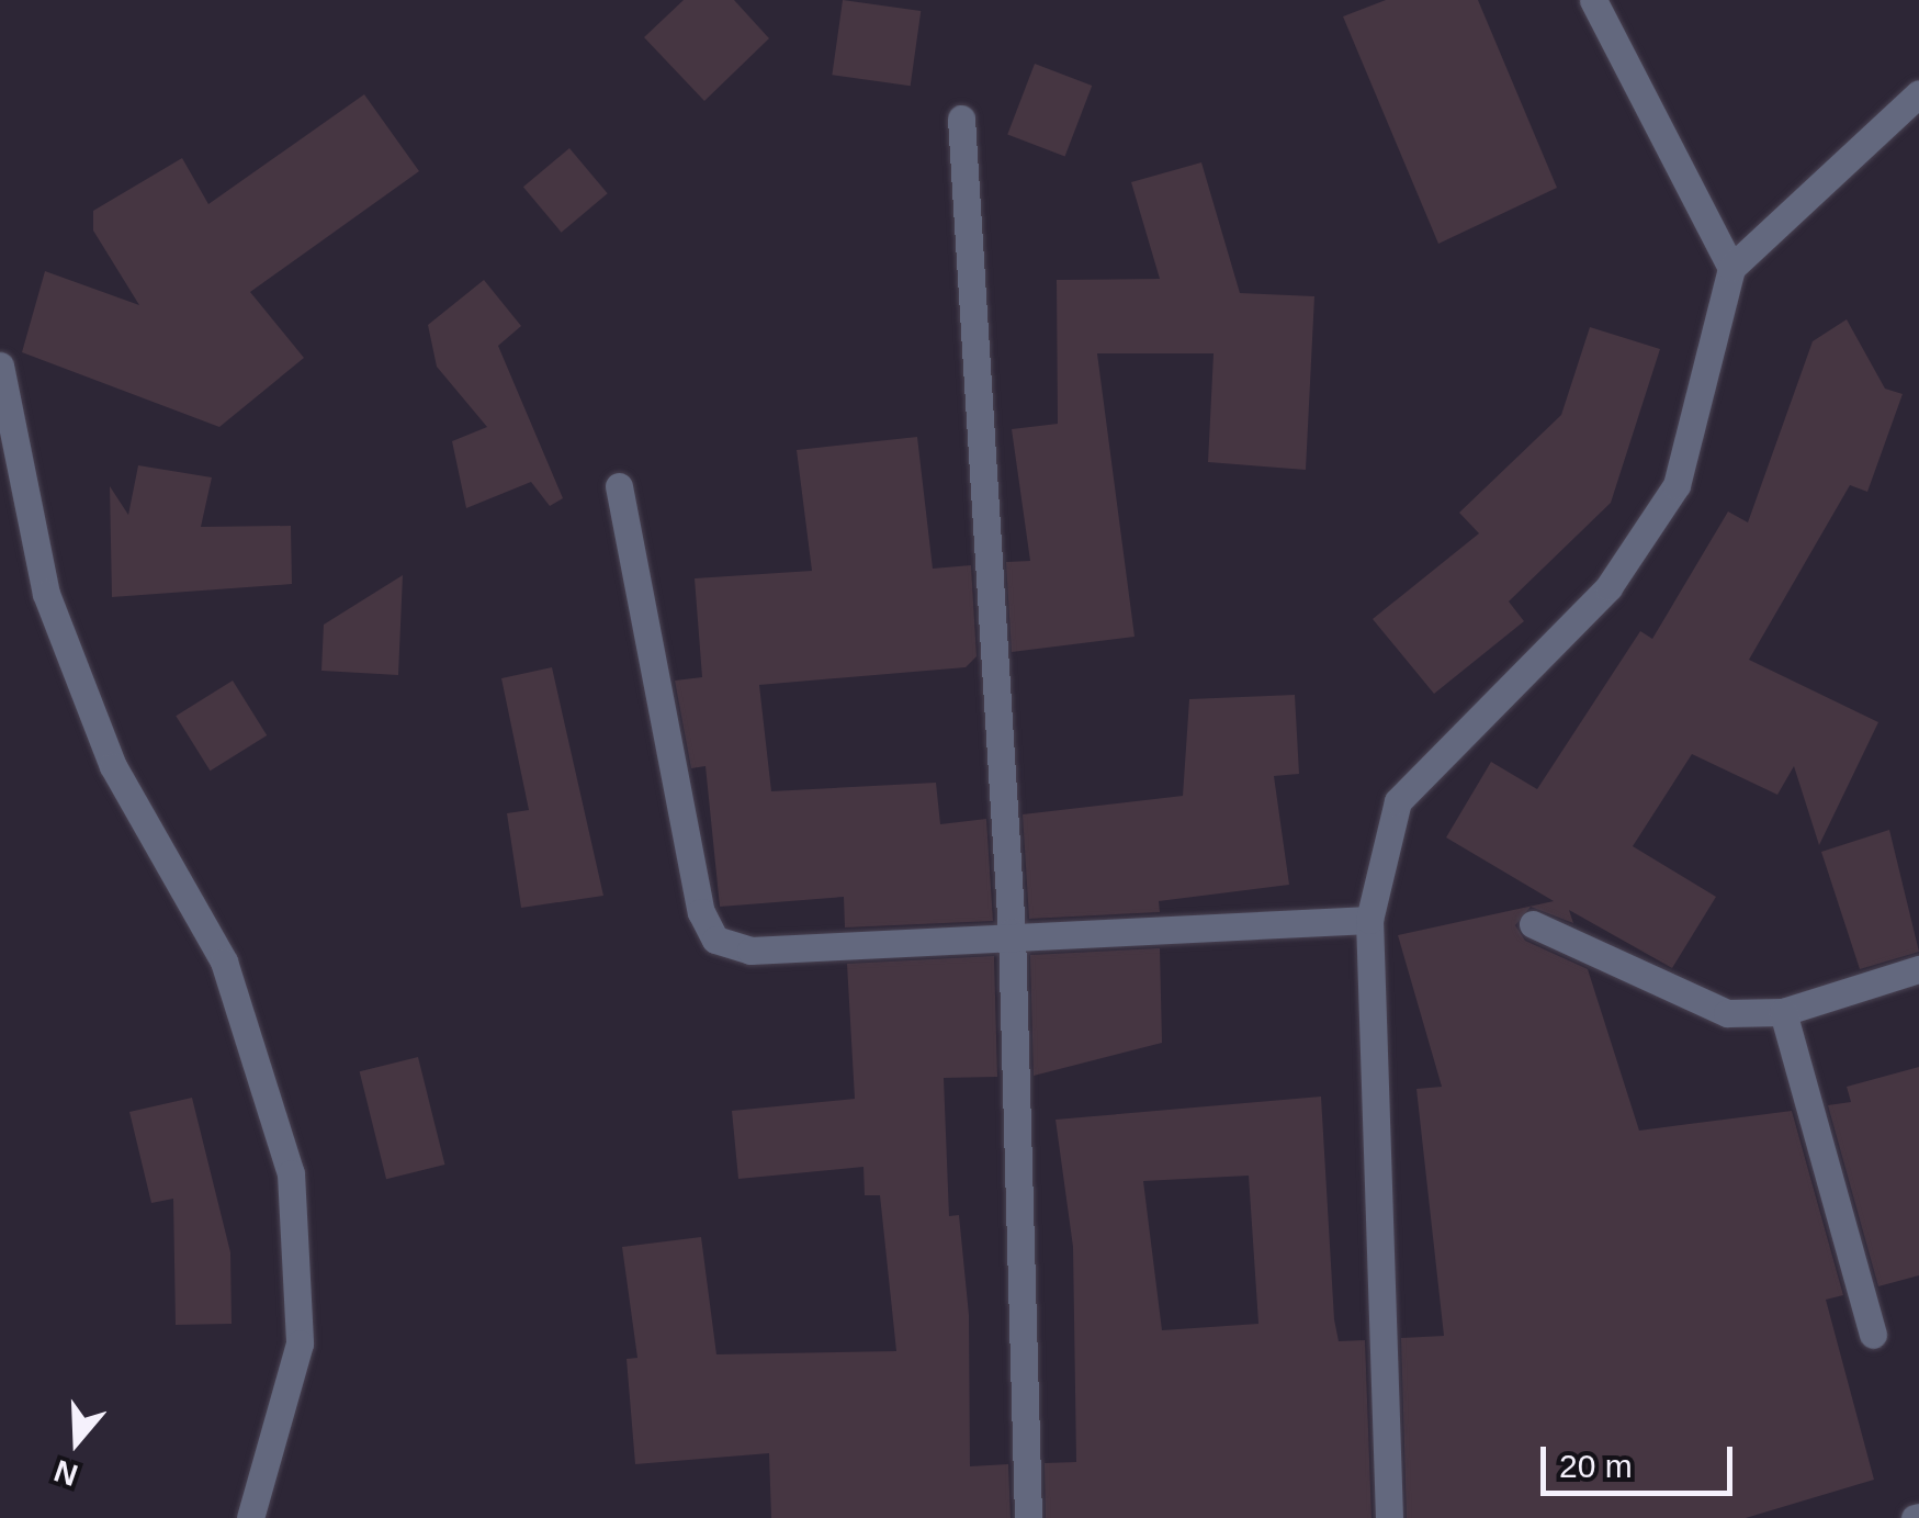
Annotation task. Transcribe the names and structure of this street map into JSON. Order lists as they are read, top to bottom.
{
  "scale_bar": "20 m",
  "north": "bottom"
}
